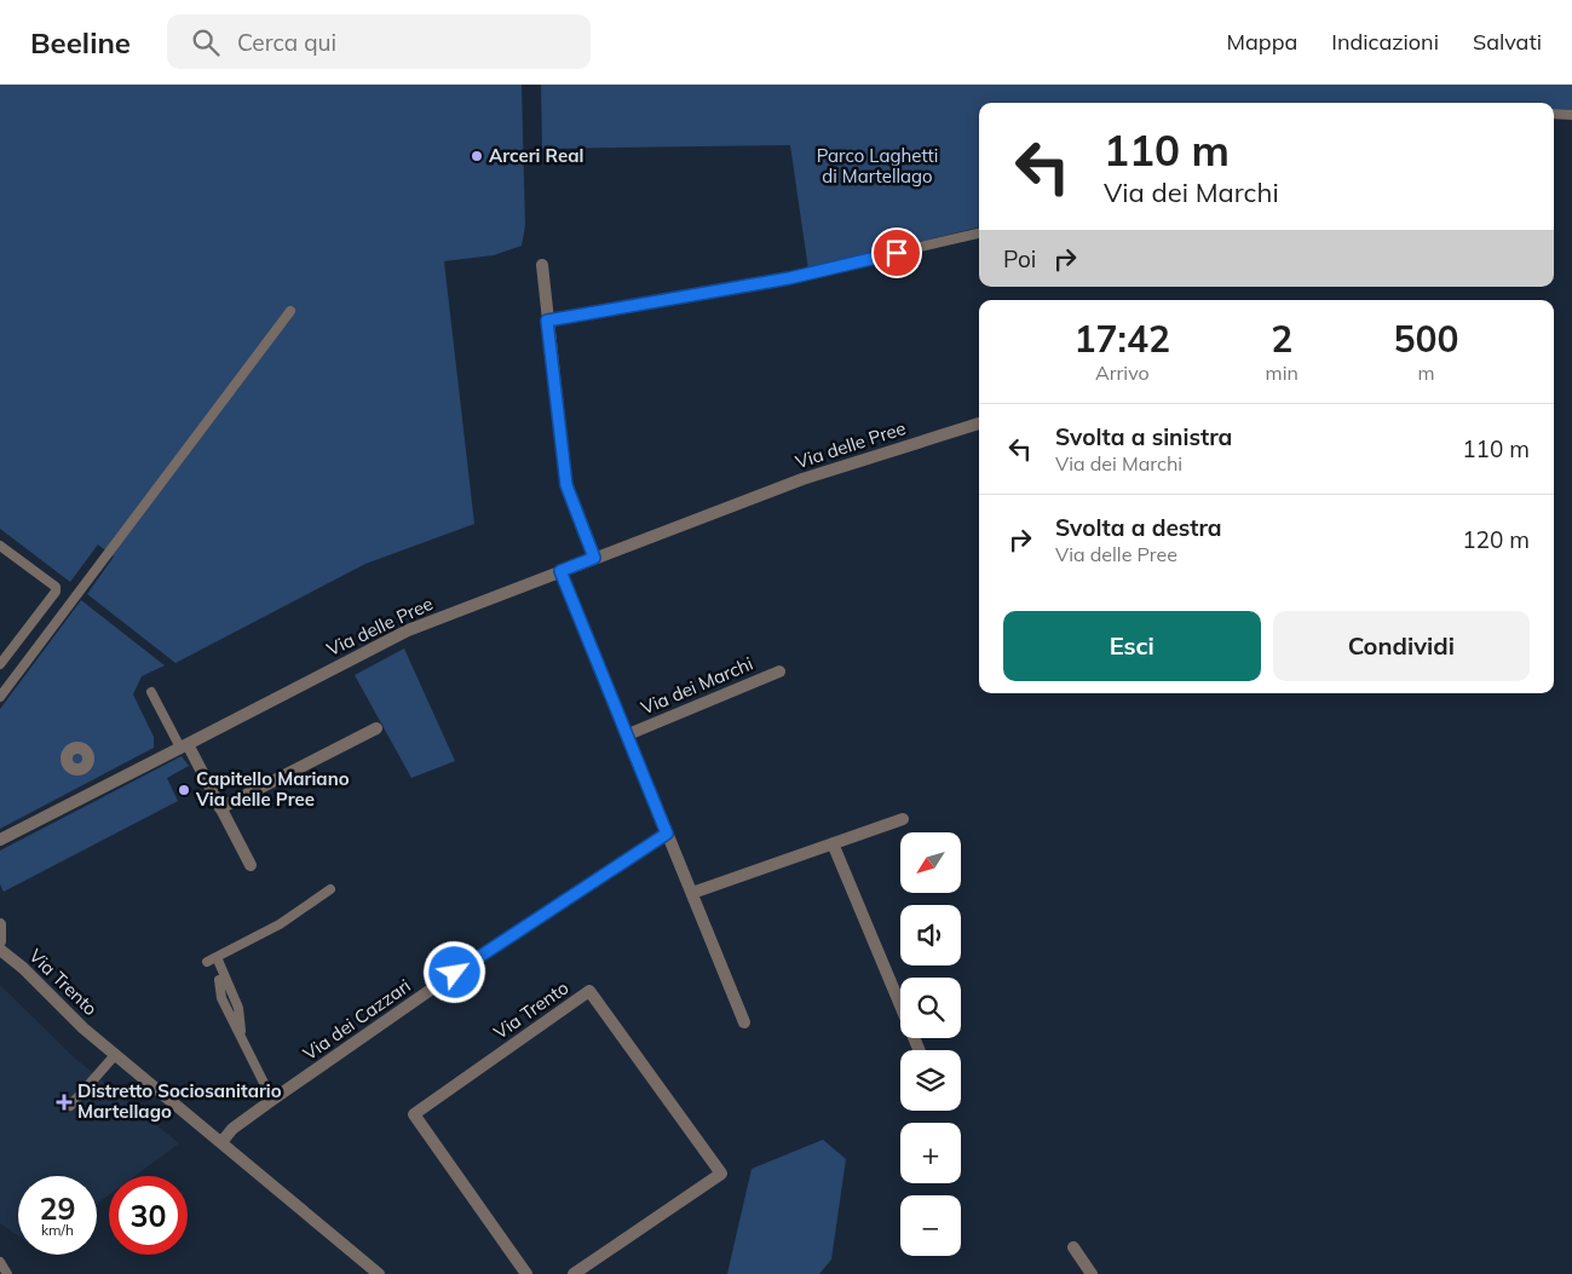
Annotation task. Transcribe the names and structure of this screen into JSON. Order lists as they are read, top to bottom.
{
  "streets": {
    "street": [
      "Via delle Pree",
      "Via dei Marchi",
      "Via Trento",
      "Via dei Cazzari"
    ]
  },
  "crossings": [
    ["Via delle Pree", "Via dei Marchi"],
    ["Via dei Marchi", "Via dei Cazzari"],
    ["Via Trento", "Via dei Cazzari"]
  ],
  "parks": ["Parco Laghetti di Martellago"],
  "places": {
    "other": ["Arceri Real", "Capitello Mariano Via delle Pree"],
    "health": ["Distretto Sociosanitario Martellago"]
  },
  "north": "bottom left",
  "page": {
    "header": "Beeline",
    "search": "Cerca qui",
    "nav": ["Mappa", "Indicazioni", "Salvati"],
    "turn": ["110 m", "Via dei Marchi"],
    "then": "Poi",
    "eta": [
      "17:42",
      "Arrivo",
      "2",
      "min",
      "500",
      "m"
    ],
    "list": [
      {
        "name": "Svolta a sinistra",
        "note": "Via dei Marchi",
        "value": "110 m"
      },
      {
        "name": "Svolta a destra",
        "note": "Via delle Pree",
        "value": "120 m"
      }
    ],
    "buttons": ["Esci", "Condividi"],
    "map_buttons": ["+", "−"],
    "speed": "29 km/h",
    "limit": "30"
  }
}
